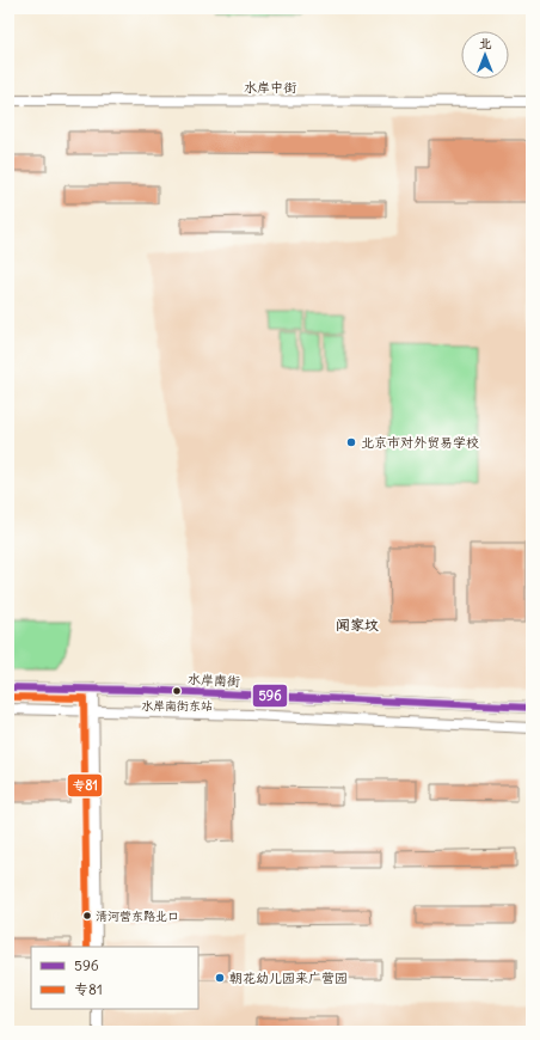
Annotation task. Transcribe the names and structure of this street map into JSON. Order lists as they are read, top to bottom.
{
  "streets": {
    "street": ["水岸中街", "水岸南街"]
  },
  "districts": ["闻家坟"],
  "places": [
    "北京市对外贸易学校",
    "水岸南街东站",
    "清河营东路北口",
    "朝花幼儿园来广营园"
  ],
  "lines": ["transit line 596", "transit line 专81"],
  "legend": ["596", "专81"],
  "north": "top"
}
